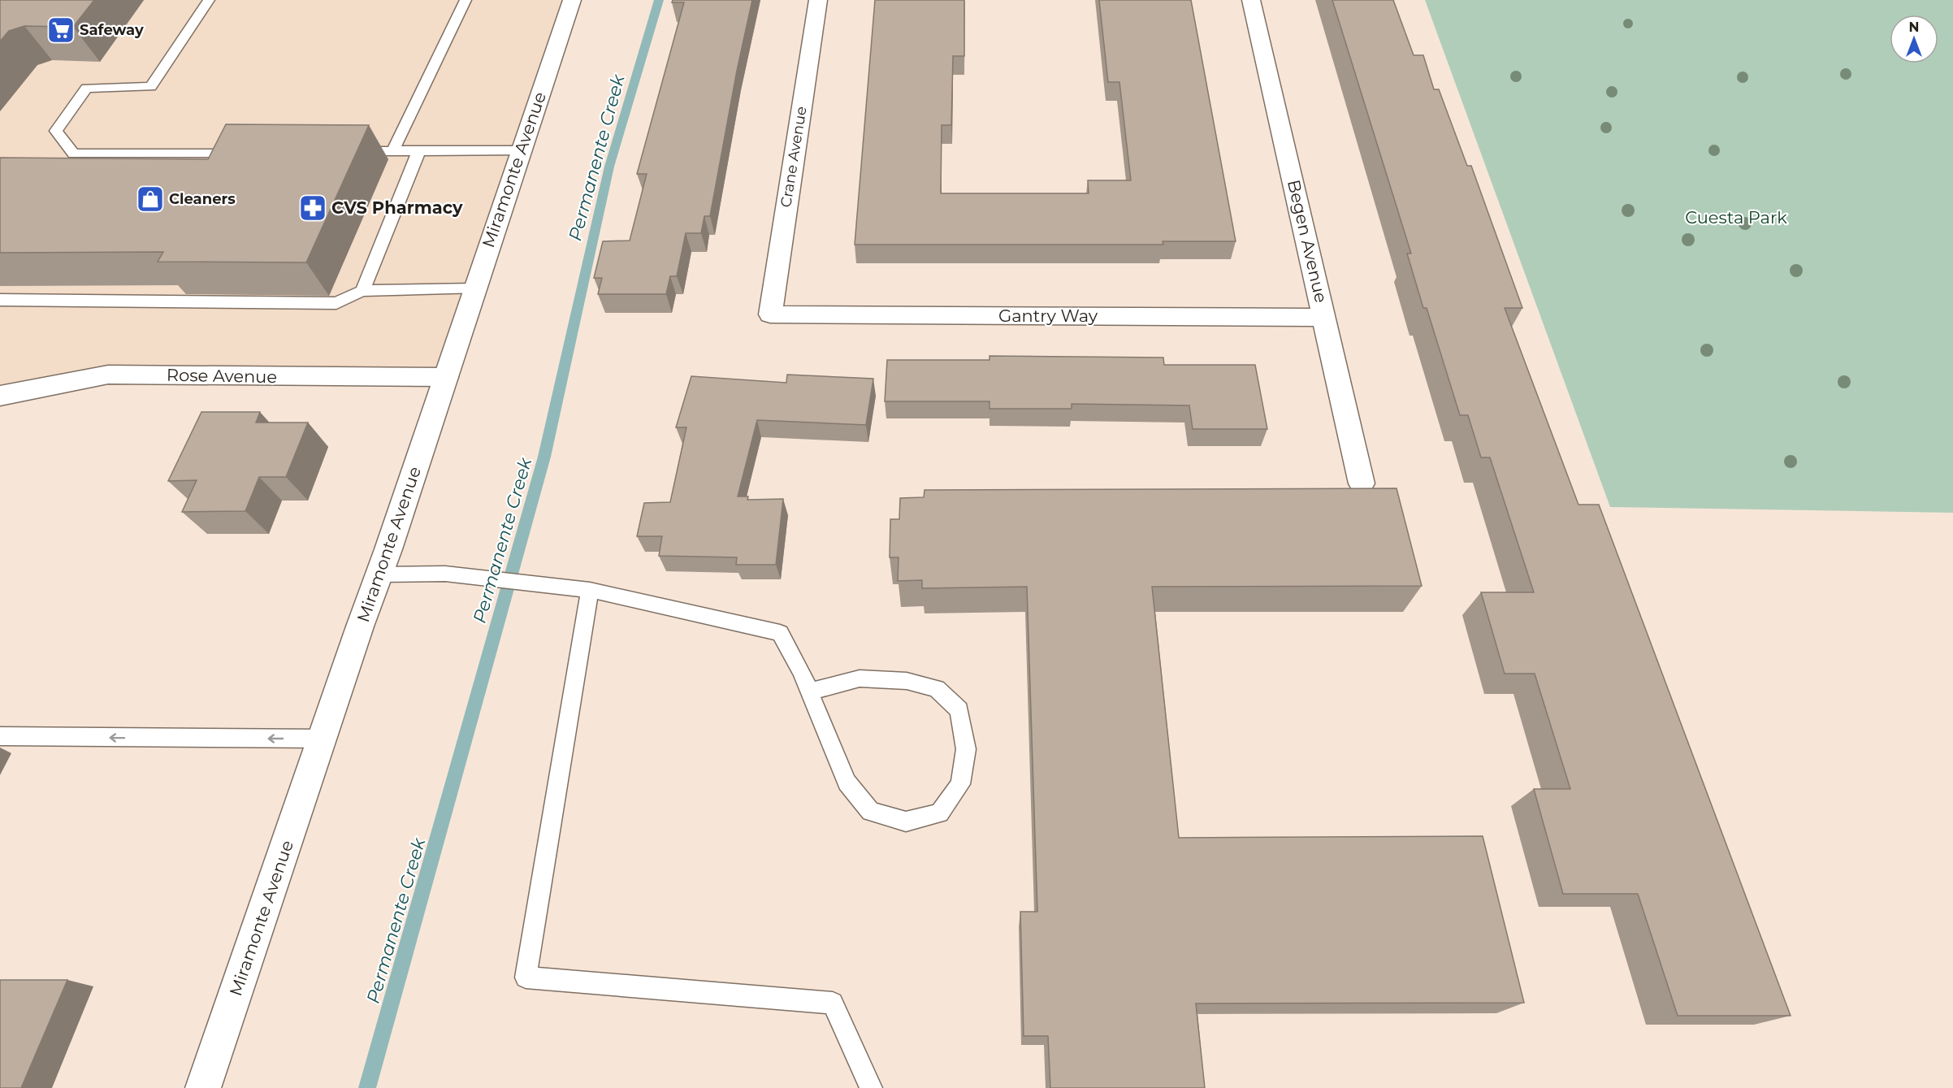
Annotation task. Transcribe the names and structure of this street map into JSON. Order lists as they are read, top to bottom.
{
  "streets": {
    "street": [
      "Crane Avenue",
      "Miramonte Avenue",
      "Begen Avenue",
      "Gantry Way",
      "Rose Avenue"
    ]
  },
  "crossings": [
    ["Crane Avenue", "Gantry Way"],
    ["Miramonte Avenue", "Rose Avenue"],
    ["Begen Avenue", "Gantry Way"]
  ],
  "water": ["Permanente Creek"],
  "parks": ["Cuesta Park"],
  "places": {
    "supermarket": ["Safeway"],
    "shop": ["Cleaners"],
    "pharmacy": ["CVS Pharmacy"]
  },
  "north": "top"
}
